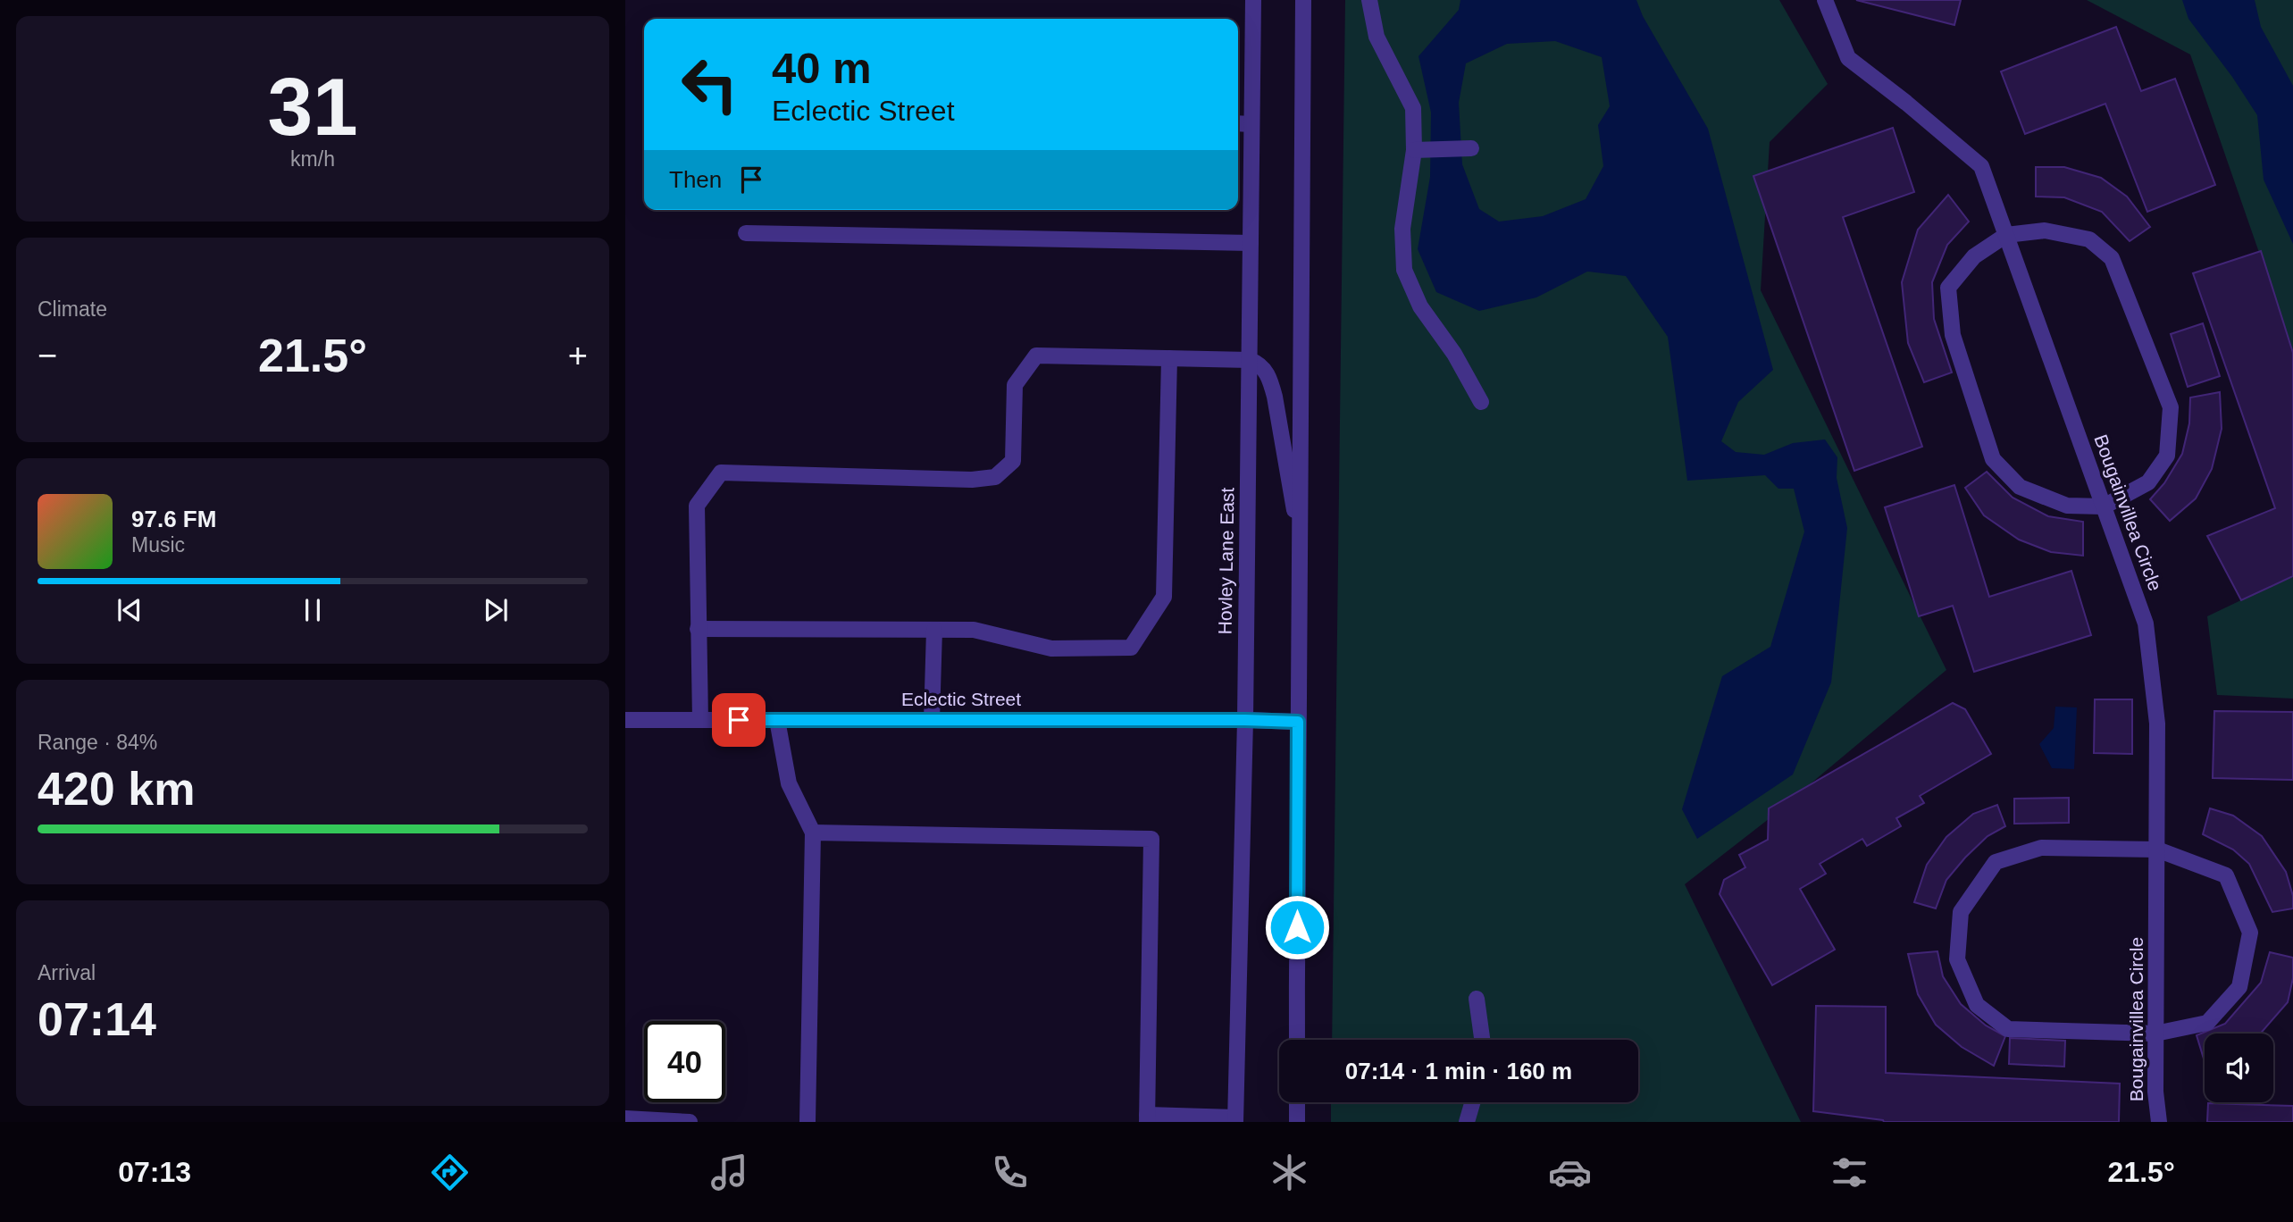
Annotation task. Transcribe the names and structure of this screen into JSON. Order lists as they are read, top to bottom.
{
  "streets": {
    "street": ["Bougainvillea Circle", "Hovley Lane East", "Eclectic Street"]
  },
  "crossings": [
    ["Hovley Lane East", "Eclectic Street"]
  ],
  "page": {
    "tile": [
      ["31", "km/h"],
      "Climate",
      ["Range · 84%", "420 km"],
      ["Arrival", "07:14"]
    ],
    "turn": ["40 m", "Eclectic Street"],
    "then": "Then",
    "heat": ["−", "21.5°", "+"],
    "song": ["97.6 FM", "Music"],
    "limit": "40",
    "trip": "07:14 · 1 min · 160 m",
    "tabs": ["07:13", "21.5°"]
  }
}
